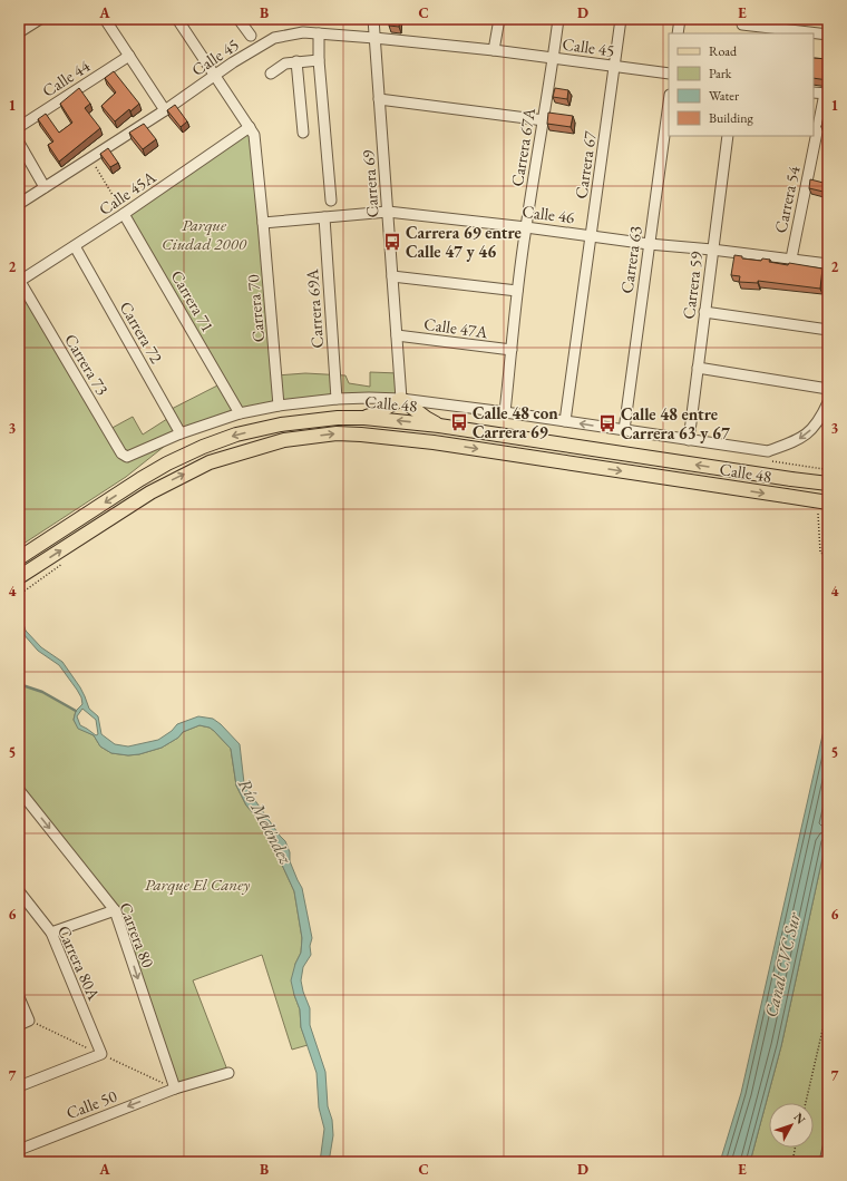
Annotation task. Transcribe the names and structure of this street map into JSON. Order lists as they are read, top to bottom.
{
  "streets": {
    "main road": ["Calle 48"],
    "street": [
      "Calle 45",
      "Calle 44",
      "Carrera 67A",
      "Carrera 67",
      "Carrera 69",
      "Calle 45A",
      "Carrera 54",
      "Calle 46",
      "Carrera 63",
      "Carrera 59",
      "Carrera 71",
      "Carrera 70",
      "Carrera 69A",
      "Calle 47A",
      "Carrera 72",
      "Carrera 73",
      "Carrera 80",
      "Carrera 80A",
      "Calle 50"
    ]
  },
  "crossings": [
    ["Calle 45", "Carrera 67A"],
    ["Calle 45", "Carrera 67"],
    ["Calle 45", "Carrera 69"],
    ["Calle 45", "Carrera 70"],
    ["Carrera 67A", "Calle 46"],
    ["Carrera 67A", "Calle 47A"],
    ["Carrera 67A", "Calle 48"],
    ["Carrera 67", "Calle 46"],
    ["Carrera 67", "Calle 48"],
    ["Carrera 69", "Calle 46"],
    ["Carrera 69", "Calle 47A"],
    ["Carrera 69", "Calle 48"],
    ["Calle 45A", "Carrera 71"],
    ["Calle 45A", "Carrera 70"],
    ["Calle 45A", "Carrera 72"],
    ["Calle 45A", "Carrera 73"],
    ["Carrera 54", "Calle 46"],
    ["Calle 46", "Carrera 63"],
    ["Calle 46", "Carrera 59"],
    ["Calle 46", "Carrera 70"],
    ["Calle 46", "Carrera 69A"],
    ["Carrera 63", "Calle 48"],
    ["Carrera 59", "Calle 48"],
    ["Carrera 71", "Calle 48"],
    ["Carrera 70", "Calle 48"],
    ["Carrera 69A", "Calle 48"],
    ["Carrera 72", "Calle 48"],
    ["Carrera 73", "Calle 48"],
    ["Carrera 80", "Calle 50"]
  ],
  "one_way": ["Carrera 80", "Calle 50"],
  "water": ["Río Meléndez", "Canal CVC Sur"],
  "parks": ["Parque Ciudad 2000", "Parque El Caney"],
  "places": {
    "bus stop": ["Carrera 69 entre Calle 47 y 46", "Calle 48 con Carrera 69", "Calle 48 entre Carrera 63 y 67"]
  },
  "legend": [
    "Road",
    "Park",
    "Water",
    "Building"
  ],
  "north": "top right",
  "grid": {
    "columns": [
      "A",
      "B",
      "C",
      "D",
      "E"
    ],
    "rows": [
      "1",
      "2",
      "3",
      "4",
      "5",
      "6",
      "7"
    ]
  }
}
